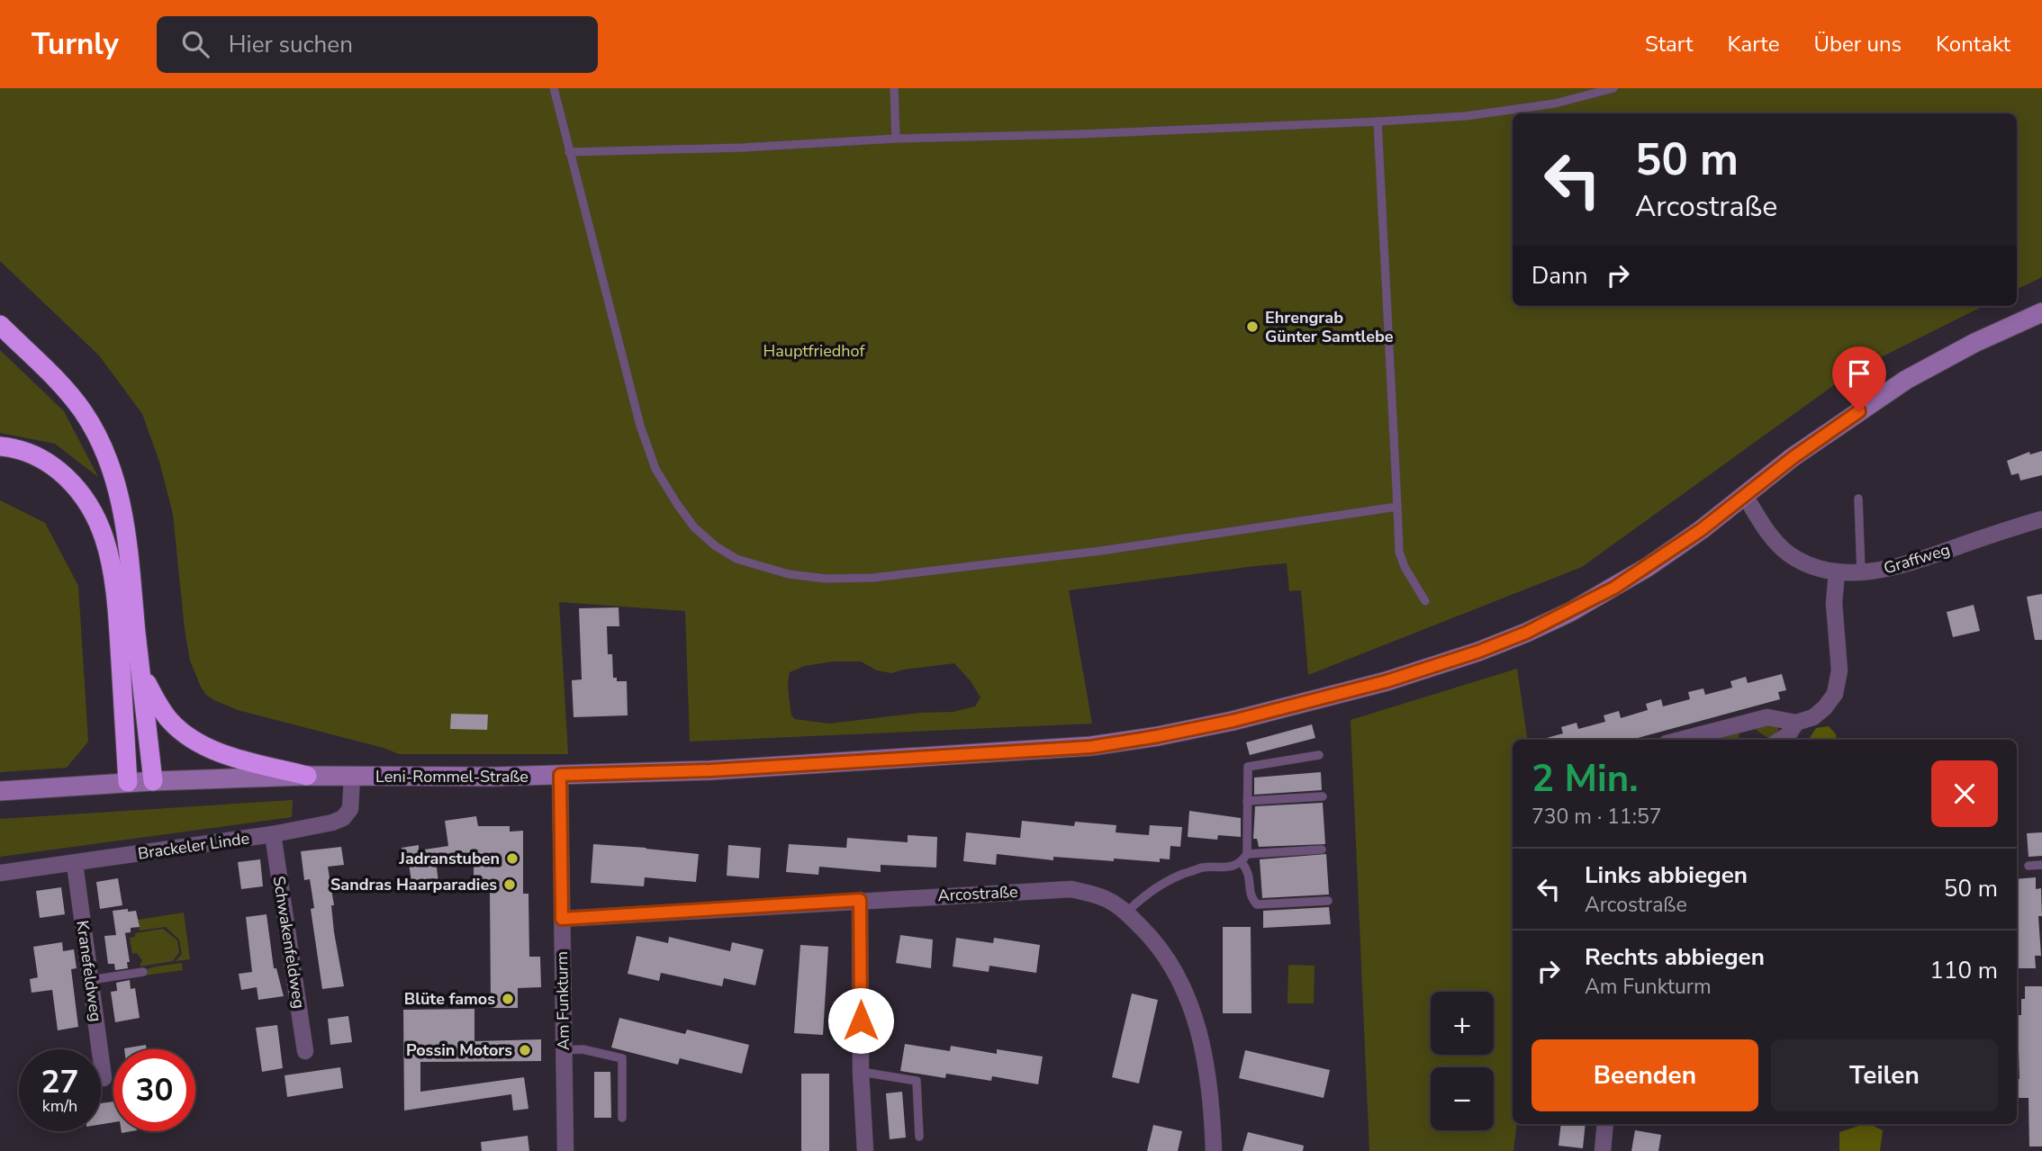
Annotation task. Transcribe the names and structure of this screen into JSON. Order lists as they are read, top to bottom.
{
  "streets": {
    "main road": ["Leni-Rommel-Straße"],
    "street": [
      "Graffweg",
      "Brackeler Linde",
      "Arcostraße",
      "Schwakenfeldweg",
      "Kranefeldweg",
      "Am Funkturm"
    ]
  },
  "crossings": [
    ["Graffweg", "Leni-Rommel-Straße"],
    ["Leni-Rommel-Straße", "Brackeler Linde"],
    ["Leni-Rommel-Straße", "Am Funkturm"],
    ["Brackeler Linde", "Schwakenfeldweg"],
    ["Brackeler Linde", "Kranefeldweg"],
    ["Arcostraße", "Am Funkturm"]
  ],
  "parks": ["Hauptfriedhof"],
  "places": [
    "Ehrengrab Günter Samtlebe",
    "Jadranstuben",
    "Sandras Haarparadies",
    "Blüte famos",
    "Possin Motors"
  ],
  "page": {
    "header": "Turnly",
    "search": "Hier suchen",
    "nav": [
      "Start",
      "Karte",
      "Über uns",
      "Kontakt"
    ],
    "turn": ["50 m", "Arcostraße"],
    "then": "Dann",
    "heading": ["2 Min.", "730 m · 11:57"],
    "list": [
      {
        "name": "Links abbiegen",
        "note": "Arcostraße",
        "value": "50 m"
      },
      {
        "name": "Rechts abbiegen",
        "note": "Am Funkturm",
        "value": "110 m"
      }
    ],
    "map_buttons": ["+", "−"],
    "buttons": ["Beenden", "Teilen"],
    "speed": "27 km/h",
    "limit": "30"
  }
}
